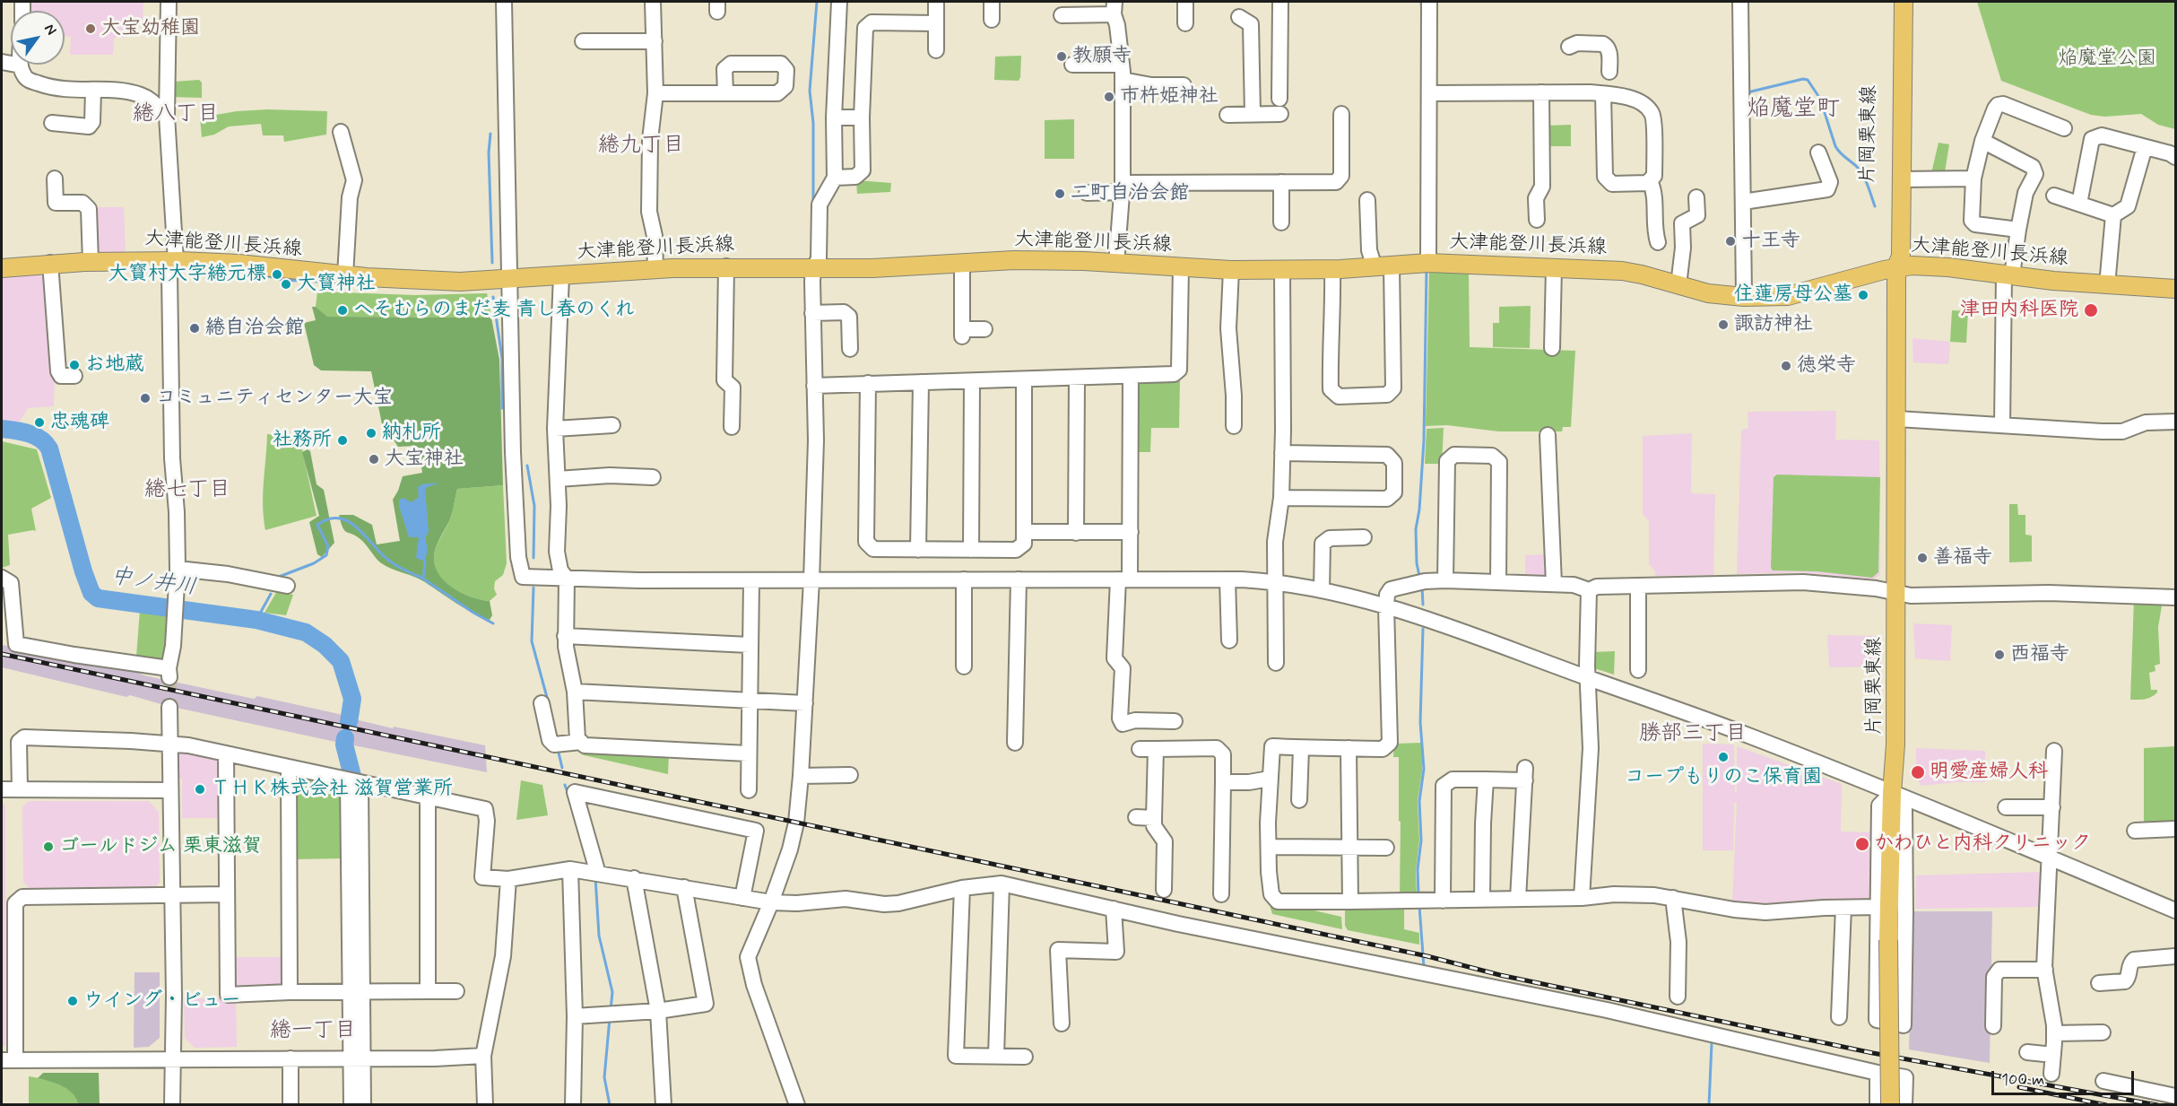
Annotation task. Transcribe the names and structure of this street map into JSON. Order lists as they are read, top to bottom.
{
  "streets": {
    "main road": ["片岡栗東線", "大津能登川長浜線"]
  },
  "crossings": [
    ["片岡栗東線", "大津能登川長浜線"]
  ],
  "districts": [
    "焔魔堂町",
    "綣八丁目",
    "綣九丁目",
    "綣七丁目",
    "勝部三丁目",
    "綣一丁目"
  ],
  "water": ["中ノ井川"],
  "parks": ["焔魔堂公園"],
  "places": [
    "大宝幼稚園",
    "教願寺",
    "市杵姫神社",
    "二町自治会館",
    "十王寺",
    "大寳村大字綣元標",
    "大寳神社",
    "住蓮房母公墓",
    "へそむらのまだ麦 青し春のくれ",
    "津田内科医院",
    "諏訪神社",
    "綣自治会館",
    "お地蔵",
    "徳栄寺",
    "コミュニティセンター大宝",
    "忠魂碑",
    "納札所",
    "社務所",
    "大宝神社",
    "善福寺",
    "西福寺",
    "コープもりのこ保育園",
    "明愛産婦人科",
    "ＴＨＫ株式会社 滋賀営業所",
    "かわひと内科クリニック",
    "ゴールドジム 栗東滋賀",
    "ウイング・ビュー"
  ],
  "scale_bar": "100 m",
  "north": "top right"
}
